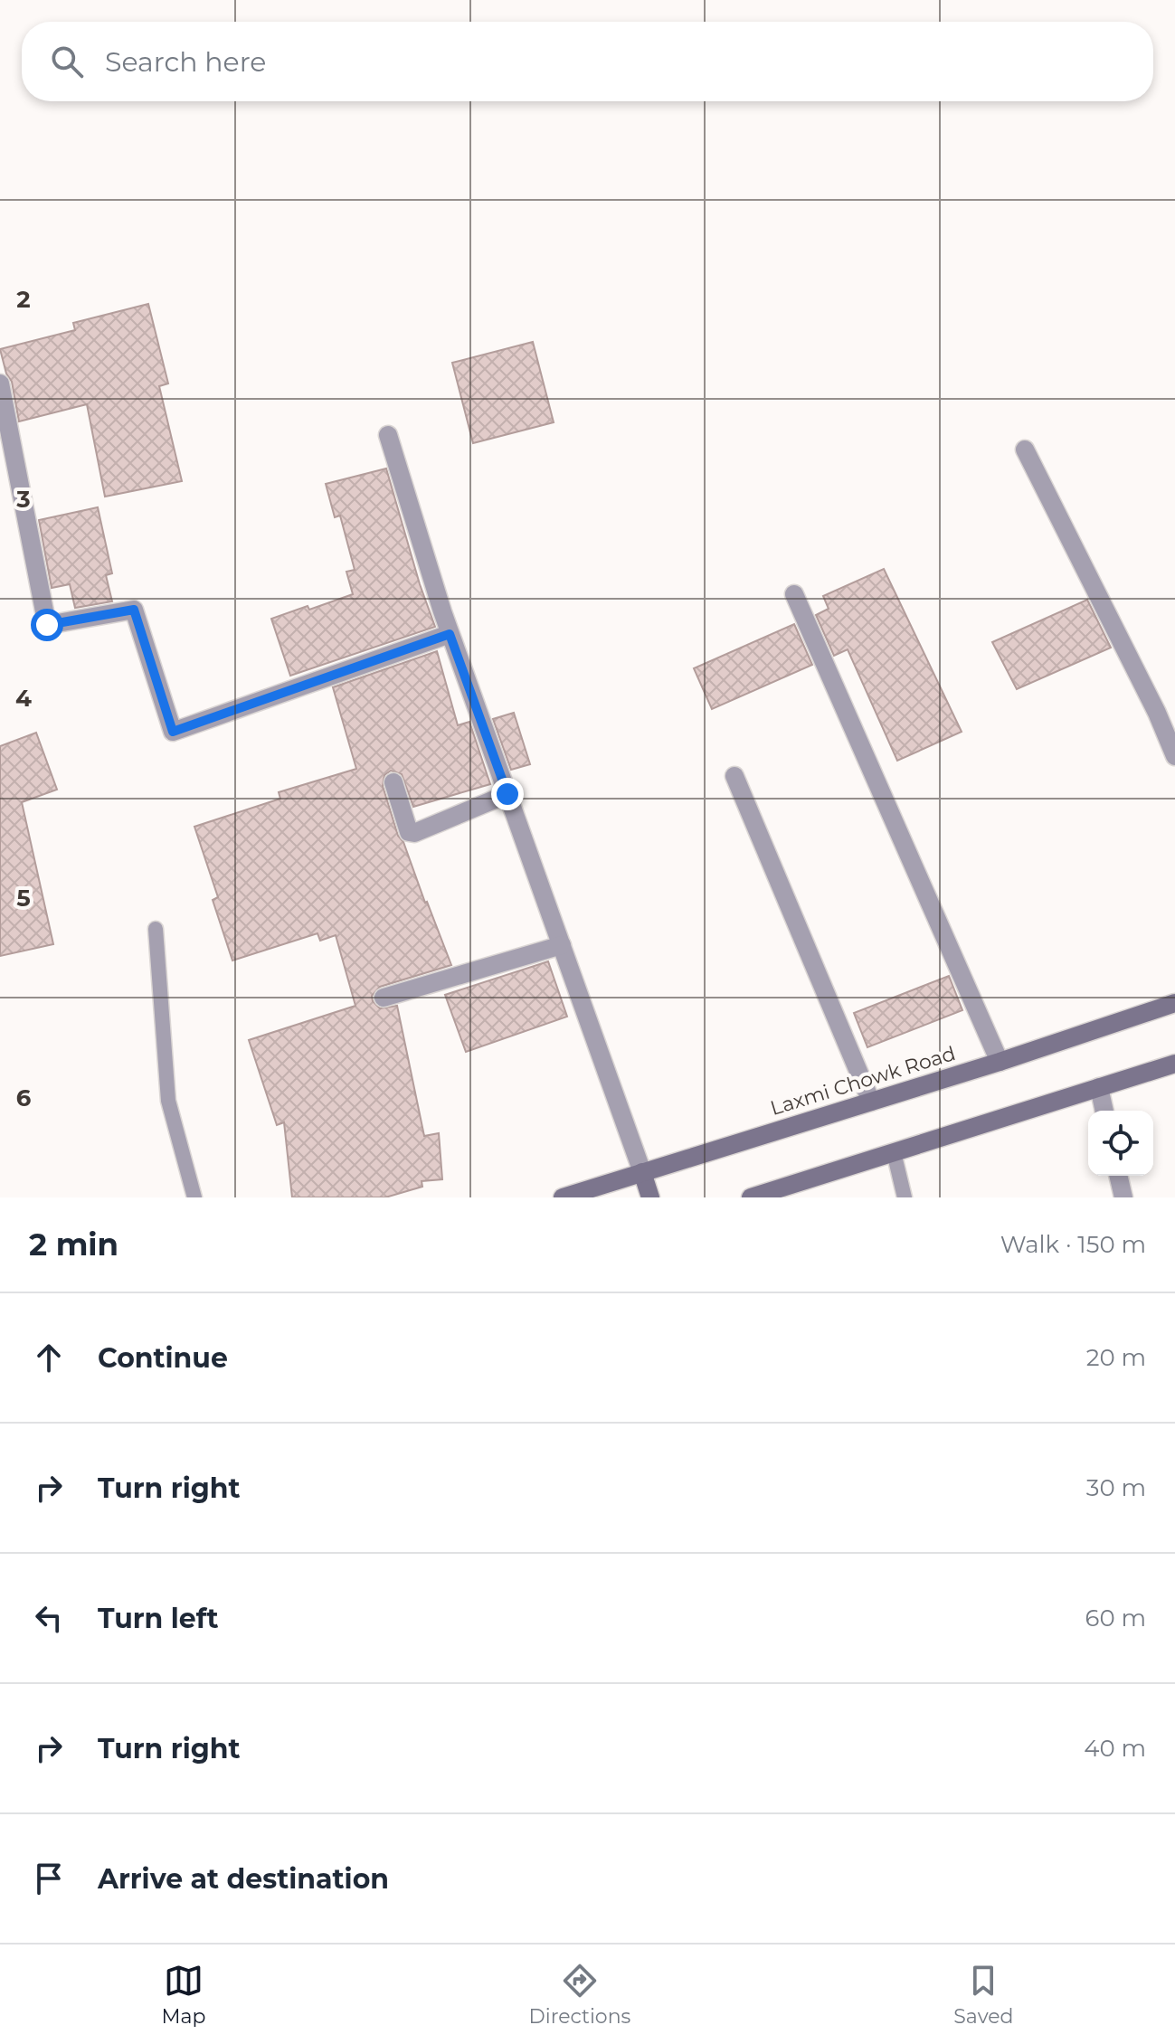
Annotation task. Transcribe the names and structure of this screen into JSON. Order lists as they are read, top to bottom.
{
  "streets": {
    "main road": ["Laxmi Chowk Road"]
  },
  "page": {
    "search": "Search here",
    "heading": ["2 min", "Walk · 150 m"],
    "list": [
      ["Continue", "20 m"],
      ["Turn right", "30 m"],
      ["Turn left", "60 m"],
      ["Turn right", "40 m"],
      "Arrive at destination"
    ],
    "nav": ["Map", "Directions", "Saved"]
  },
  "grid": {
    "rows": [
      "2",
      "3",
      "4",
      "5",
      "6"
    ]
  }
}
